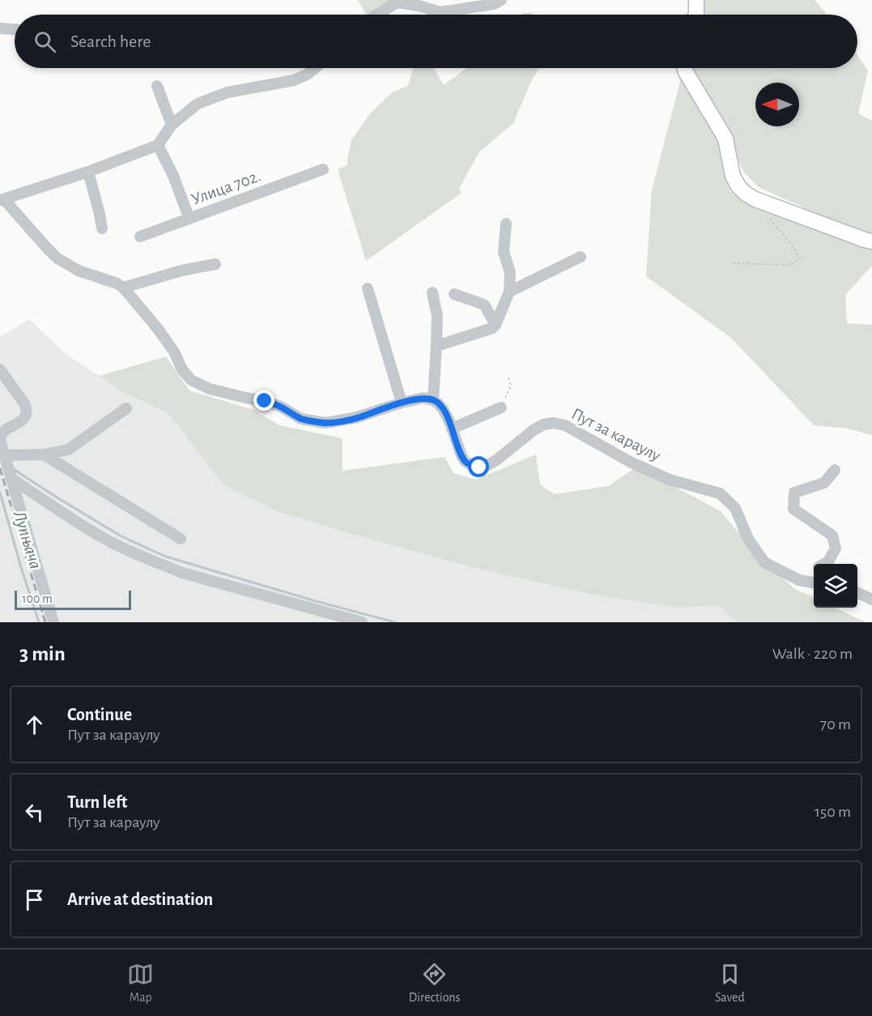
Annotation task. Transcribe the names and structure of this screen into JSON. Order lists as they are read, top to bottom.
{
  "streets": {
    "street": ["Улица 702.", "Пут за караулу"]
  },
  "water": ["Лупњача"],
  "scale_bar": "100 m",
  "north": "left",
  "page": {
    "search": "Search here",
    "scale": "100 m",
    "heading": ["3 min", "Walk · 220 m"],
    "list": [
      ["Continue", "Пут за караулу", "70 m"],
      ["Turn left", "Пут за караулу", "150 m"],
      "Arrive at destination"
    ],
    "nav": ["Map", "Directions", "Saved"]
  }
}
